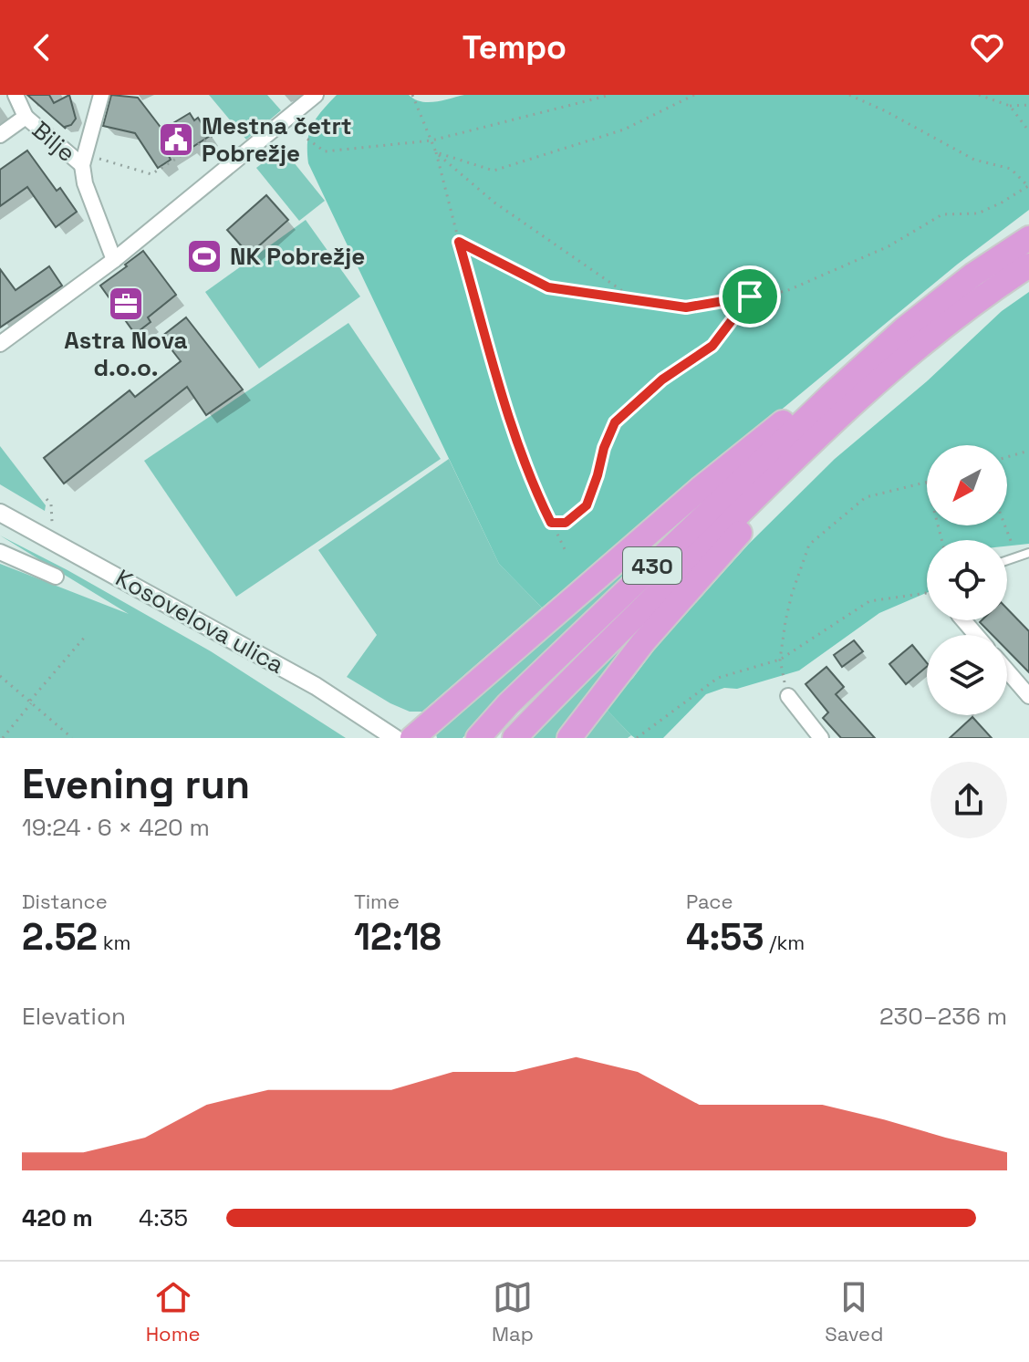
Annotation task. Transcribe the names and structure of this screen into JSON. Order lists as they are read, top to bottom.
{
  "streets": {
    "highway": ["430"],
    "street": ["Bilje", "Kosovelova ulica"]
  },
  "places": {
    "public building": ["Mestna četrt Pobrežje"],
    "sports": ["NK Pobrežje"],
    "office": ["Astra Nova d.o.o."]
  },
  "north": "bottom left",
  "page": {
    "header": "Tempo",
    "heading": ["Evening run", "19:24 · 6 × 420 m"],
    "stats": [
      ["Distance", "2.52 km"],
      ["Time", "12:18"],
      ["Pace", "4:53 /km"]
    ],
    "chart": ["Elevation", "230–236 m"],
    "list": [
      {
        "name": "420 m",
        "note": "4:35"
      }
    ],
    "tabs": ["Home", "Map", "Saved"]
  }
}
